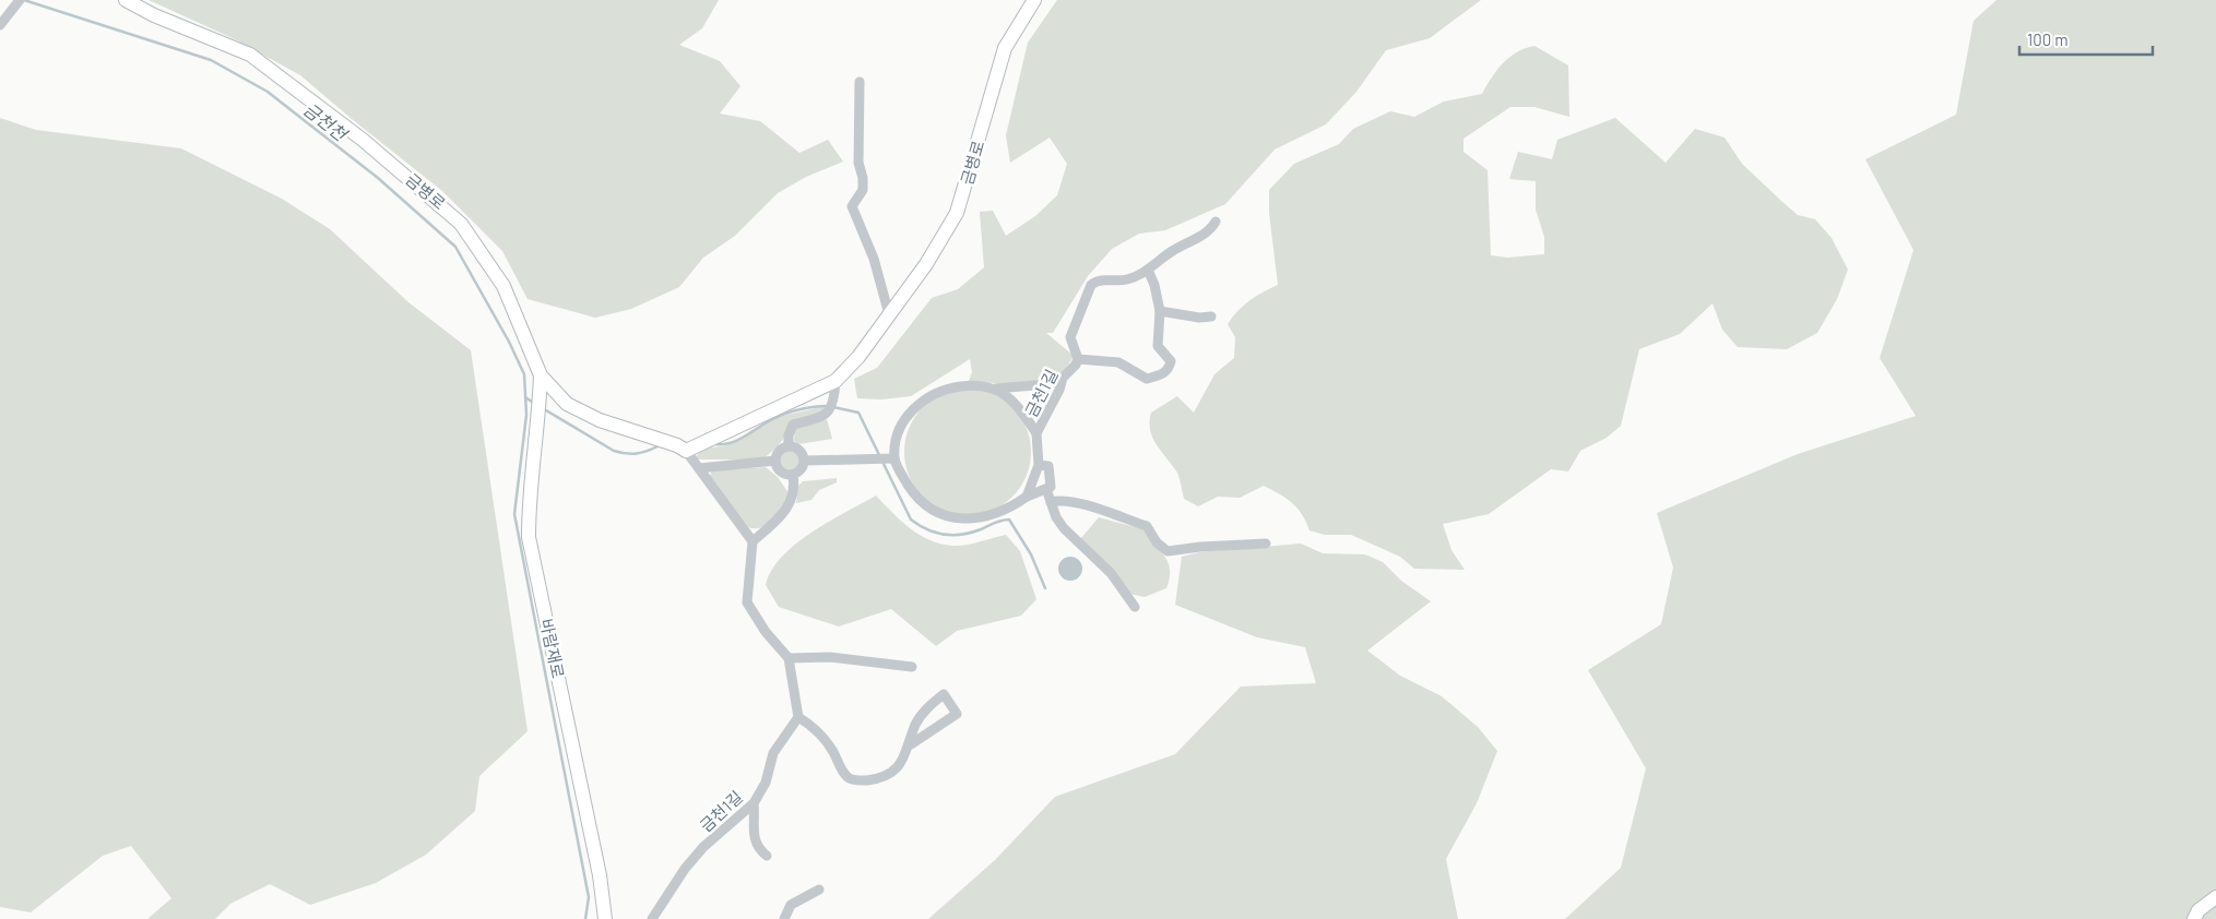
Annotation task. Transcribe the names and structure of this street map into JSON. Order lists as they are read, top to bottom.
{
  "streets": {
    "street": ["금병로", "금천1길", "바람재로"]
  },
  "crossings": [
    ["금병로", "바람재로"]
  ],
  "water": ["금천천"],
  "scale_bar": "100 m"
}
